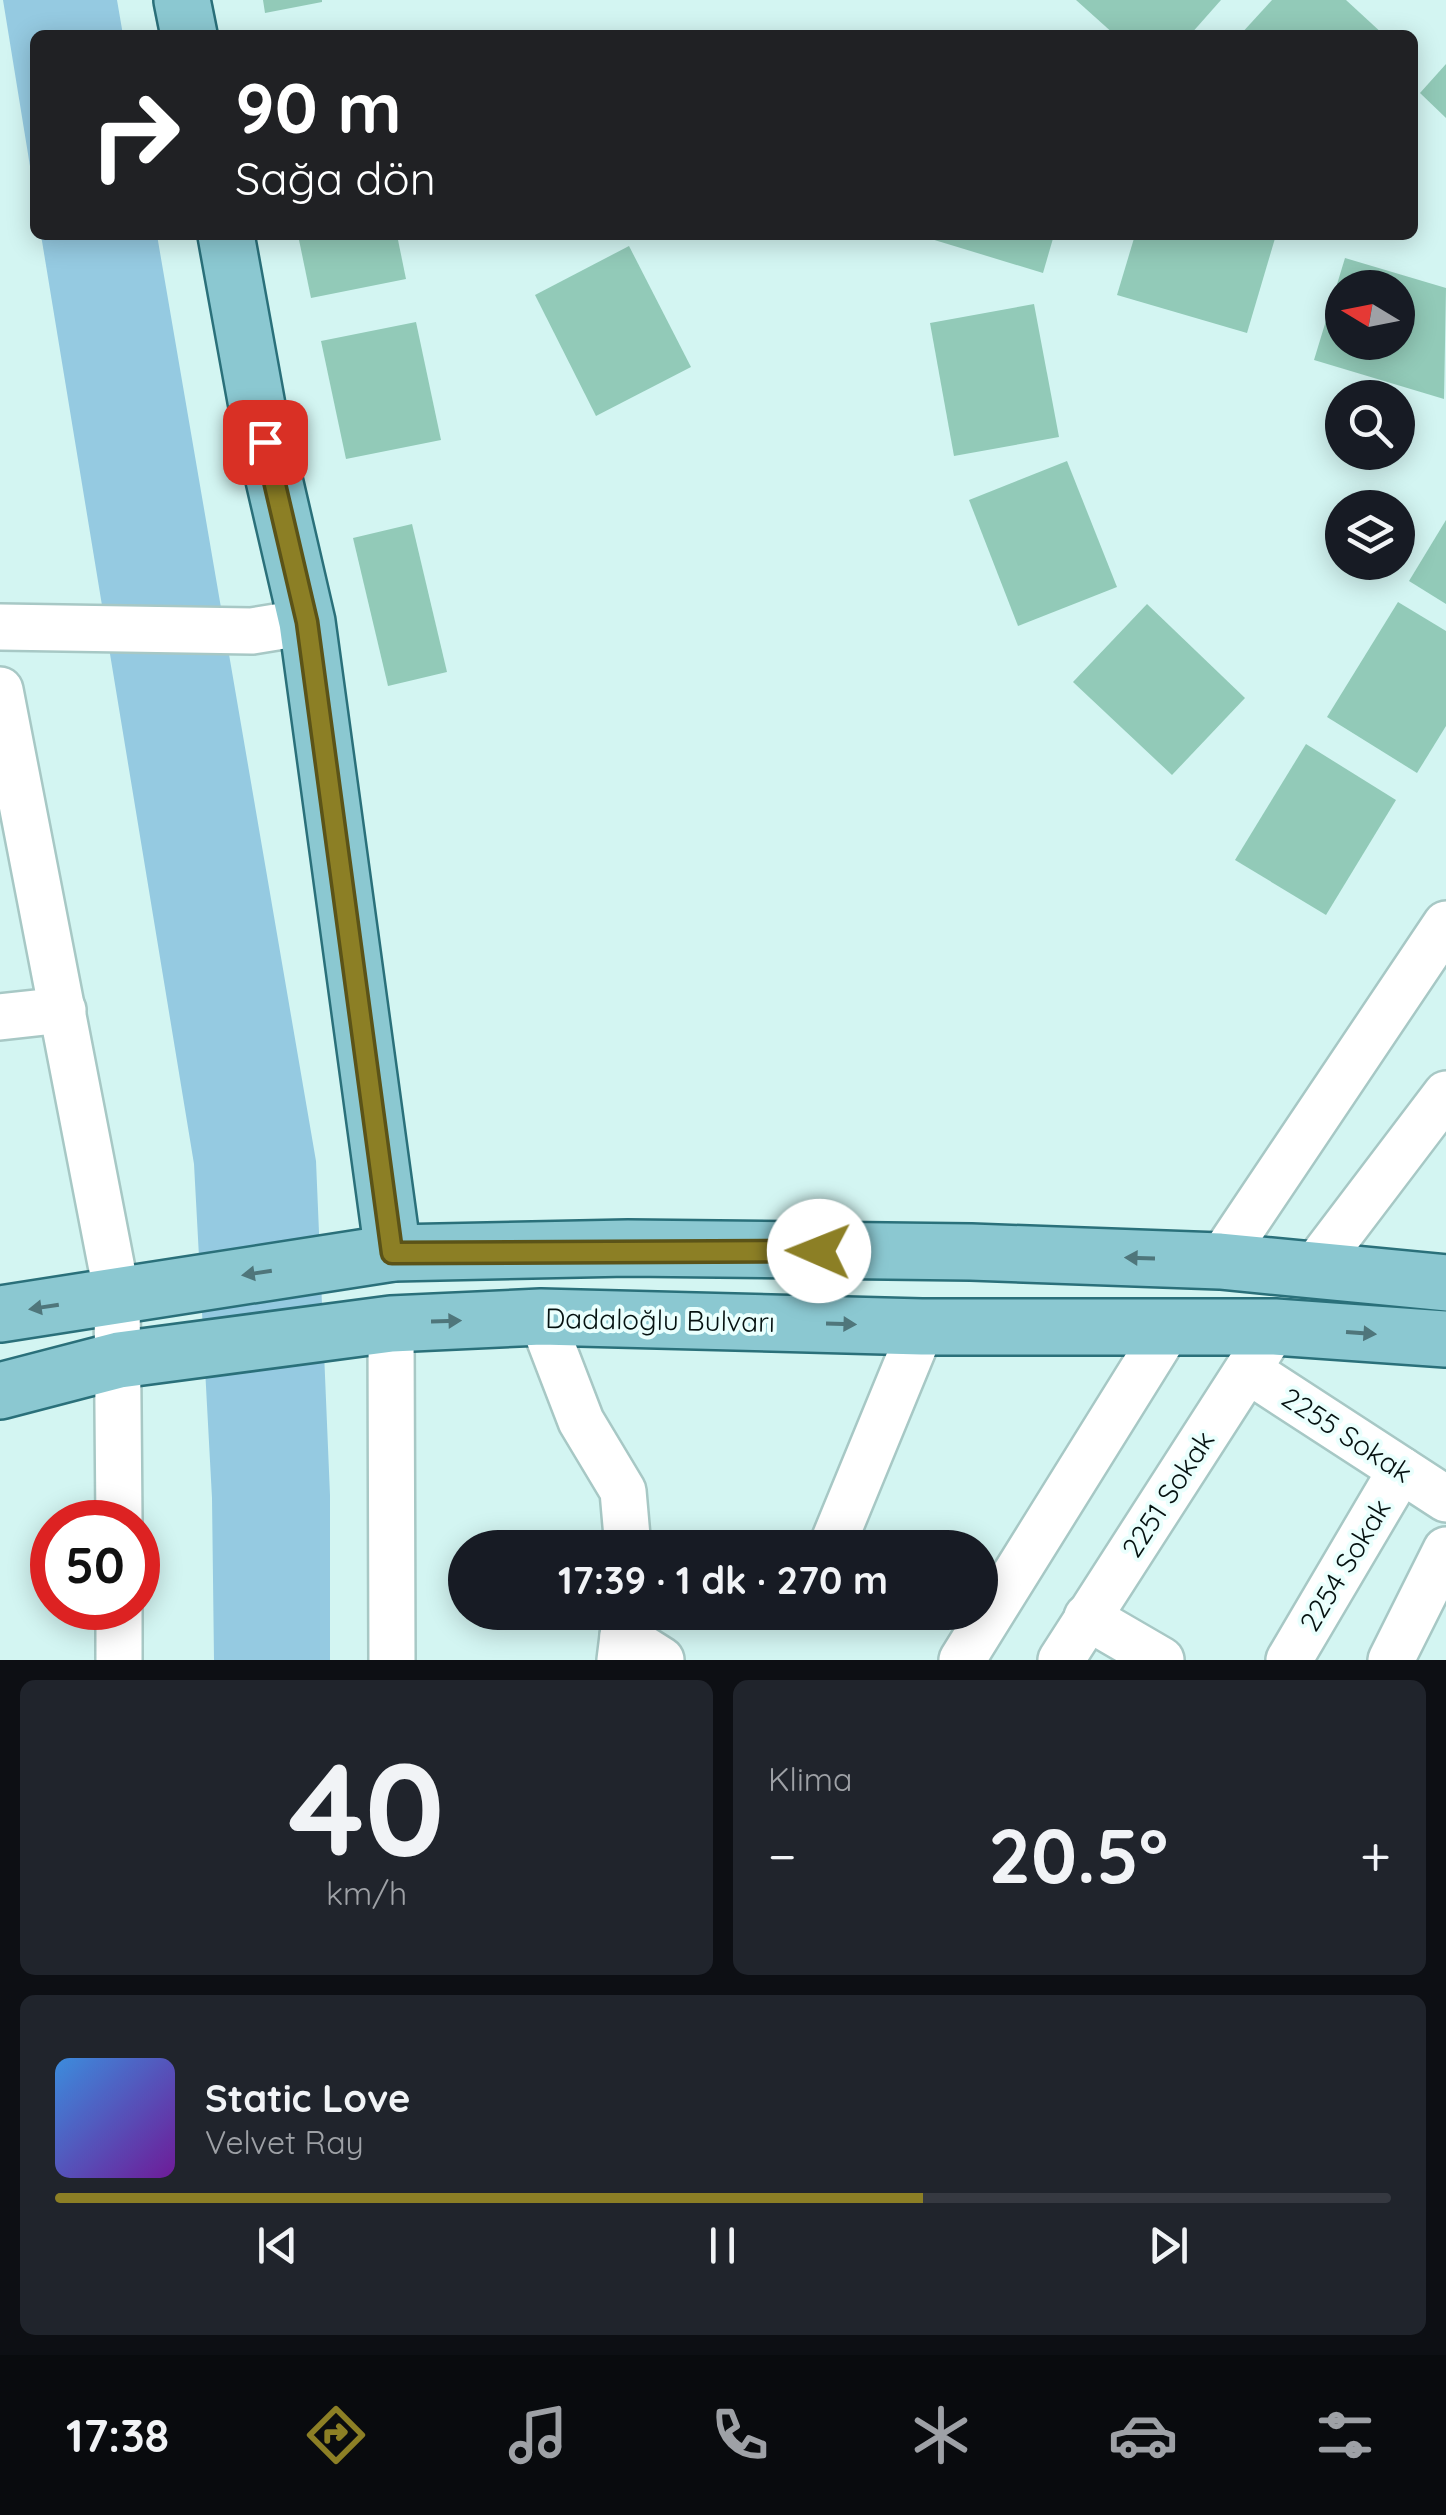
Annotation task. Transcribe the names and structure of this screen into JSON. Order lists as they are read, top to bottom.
{
  "streets": {
    "main road": ["Dadaloğlu Bulvarı"],
    "street": ["2255 Sokak", "2251 Sokak", "2254 Sokak"]
  },
  "crossings": [
    ["Dadaloğlu Bulvarı", "2255 Sokak"],
    ["Dadaloğlu Bulvarı", "2251 Sokak"],
    ["2255 Sokak", "2251 Sokak"],
    ["2255 Sokak", "2254 Sokak"]
  ],
  "north": "left",
  "page": {
    "turn": ["90 m", "Sağa dön"],
    "limit": "50",
    "trip": "17:39 · 1 dk · 270 m",
    "tile": [
      ["40", "km/h"],
      "Klima"
    ],
    "heat": ["−", "20.5°", "+"],
    "song": ["Static Love", "Velvet Ray"],
    "tabs": "17:38"
  }
}
